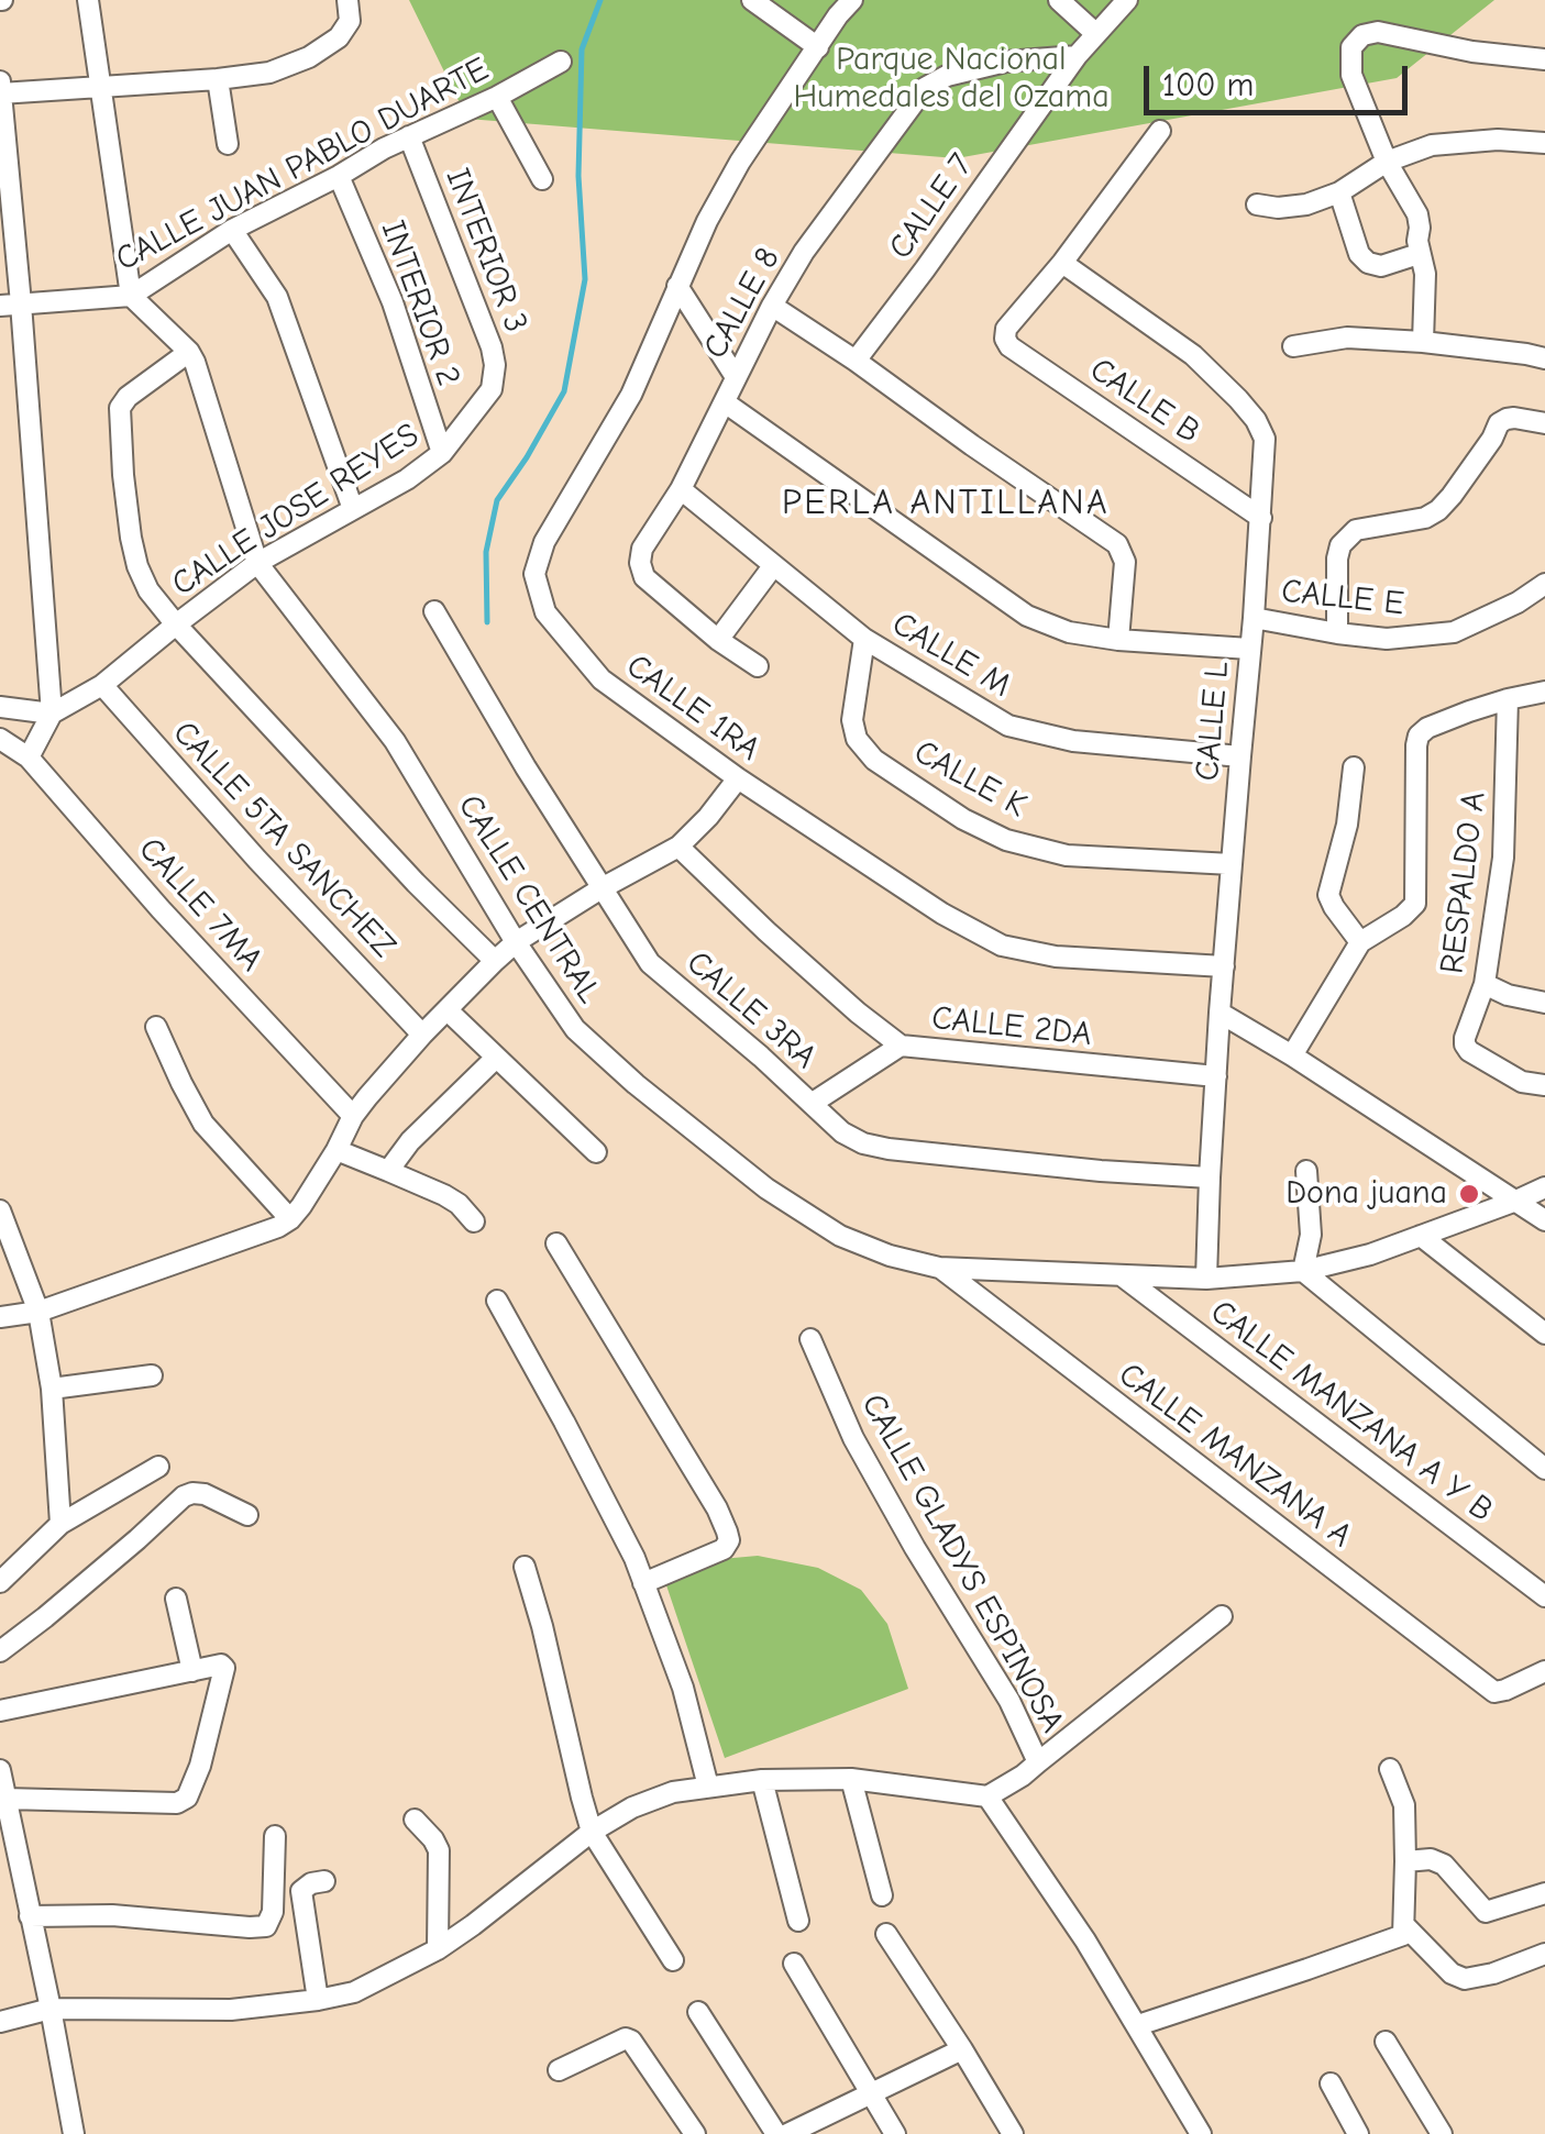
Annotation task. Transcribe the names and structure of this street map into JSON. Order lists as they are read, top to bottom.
{
  "streets": {
    "street": [
      "CALLE JUAN PABLO DUARTE",
      "CALLE 7",
      "INTERIOR 3",
      "INTERIOR 2",
      "CALLE 8",
      "CALLE B",
      "CALLE JOSE REYES",
      "CALLE E",
      "CALLE M",
      "CALLE 1RA",
      "CALLE L",
      "CALLE K",
      "CALLE 5TA SANCHEZ",
      "RESPALDO A",
      "CALLE CENTRAL",
      "CALLE 7MA",
      "CALLE 3RA",
      "CALLE 2DA",
      "CALLE MANZANA A Y B",
      "CALLE MANZANA A",
      "CALLE GLADYS ESPINOSA"
    ]
  },
  "crossings": [
    ["CALLE JUAN PABLO DUARTE", "INTERIOR 3"],
    ["CALLE JUAN PABLO DUARTE", "INTERIOR 2"],
    ["CALLE JUAN PABLO DUARTE", "CALLE CENTRAL"],
    ["CALLE 7", "CALLE 8"],
    ["INTERIOR 3", "CALLE JOSE REYES"],
    ["INTERIOR 2", "CALLE JOSE REYES"],
    ["CALLE 8", "CALLE M"],
    ["CALLE B", "CALLE L"],
    ["CALLE JOSE REYES", "CALLE 5TA SANCHEZ"],
    ["CALLE JOSE REYES", "CALLE CENTRAL"],
    ["CALLE E", "CALLE L"],
    ["CALLE M", "CALLE L"],
    ["CALLE M", "CALLE K"],
    ["CALLE 1RA", "CALLE L"],
    ["CALLE L", "CALLE K"],
    ["CALLE L", "CALLE CENTRAL"],
    ["CALLE L", "CALLE 3RA"],
    ["CALLE L", "CALLE 2DA"],
    ["CALLE CENTRAL", "CALLE MANZANA A Y B"],
    ["CALLE CENTRAL", "CALLE MANZANA A"]
  ],
  "districts": ["PERLA ANTILLANA"],
  "parks": ["Parque Nacional Humedales del Ozama"],
  "places": ["Dona juana"],
  "scale_bar": "100 m"
}
